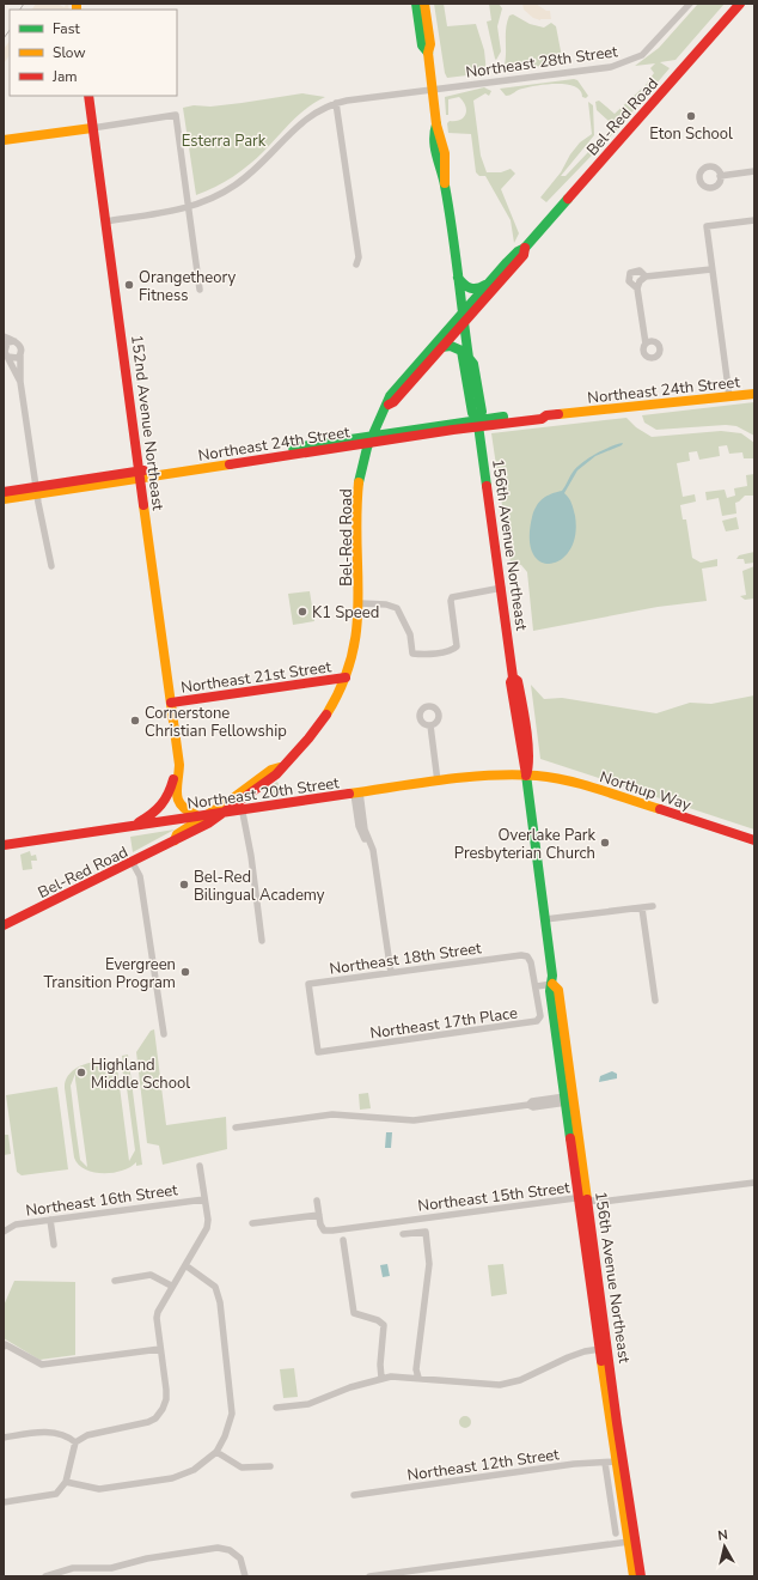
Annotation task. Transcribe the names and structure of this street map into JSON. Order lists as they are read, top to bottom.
{
  "streets": {
    "main road": [
      "Bel-Red Road",
      "Northeast 24th Street",
      "152nd Avenue Northeast",
      "156th Avenue Northeast",
      "Northeast 21st Street",
      "Northup Way",
      "Northeast 20th Street"
    ],
    "street": [
      "Northeast 28th Street",
      "Northeast 18th Street",
      "Northeast 17th Place",
      "Northeast 15th Street",
      "Northeast 16th Street",
      "Northeast 12th Street"
    ]
  },
  "crossings": [
    ["Northeast 28th Street", "152nd Avenue Northeast"],
    ["Northeast 28th Street", "156th Avenue Northeast"],
    ["Bel-Red Road", "Northeast 24th Street"],
    ["Bel-Red Road", "156th Avenue Northeast"],
    ["Bel-Red Road", "Northeast 21st Street"],
    ["Bel-Red Road", "Northeast 20th Street"],
    ["Northeast 24th Street", "152nd Avenue Northeast"],
    ["Northeast 24th Street", "156th Avenue Northeast"],
    ["152nd Avenue Northeast", "Northeast 21st Street"],
    ["156th Avenue Northeast", "Northup Way"],
    ["156th Avenue Northeast", "Northeast 20th Street"],
    ["156th Avenue Northeast", "Northeast 15th Street"],
    ["156th Avenue Northeast", "Northeast 12th Street"],
    ["Northup Way", "Northeast 20th Street"],
    ["Northeast 18th Street", "Northeast 17th Place"]
  ],
  "parks": ["Esterra Park"],
  "places": [
    "Eton School",
    "Orangetheory Fitness",
    "K1 Speed",
    "Cornerstone Christian Fellowship",
    "Overlake Park Presbyterian Church",
    "Bel-Red Bilingual Academy",
    "Evergreen Transition Program",
    "Highland Middle School"
  ],
  "legend": ["Fast", "Slow", "Jam"],
  "north": "top"
}
